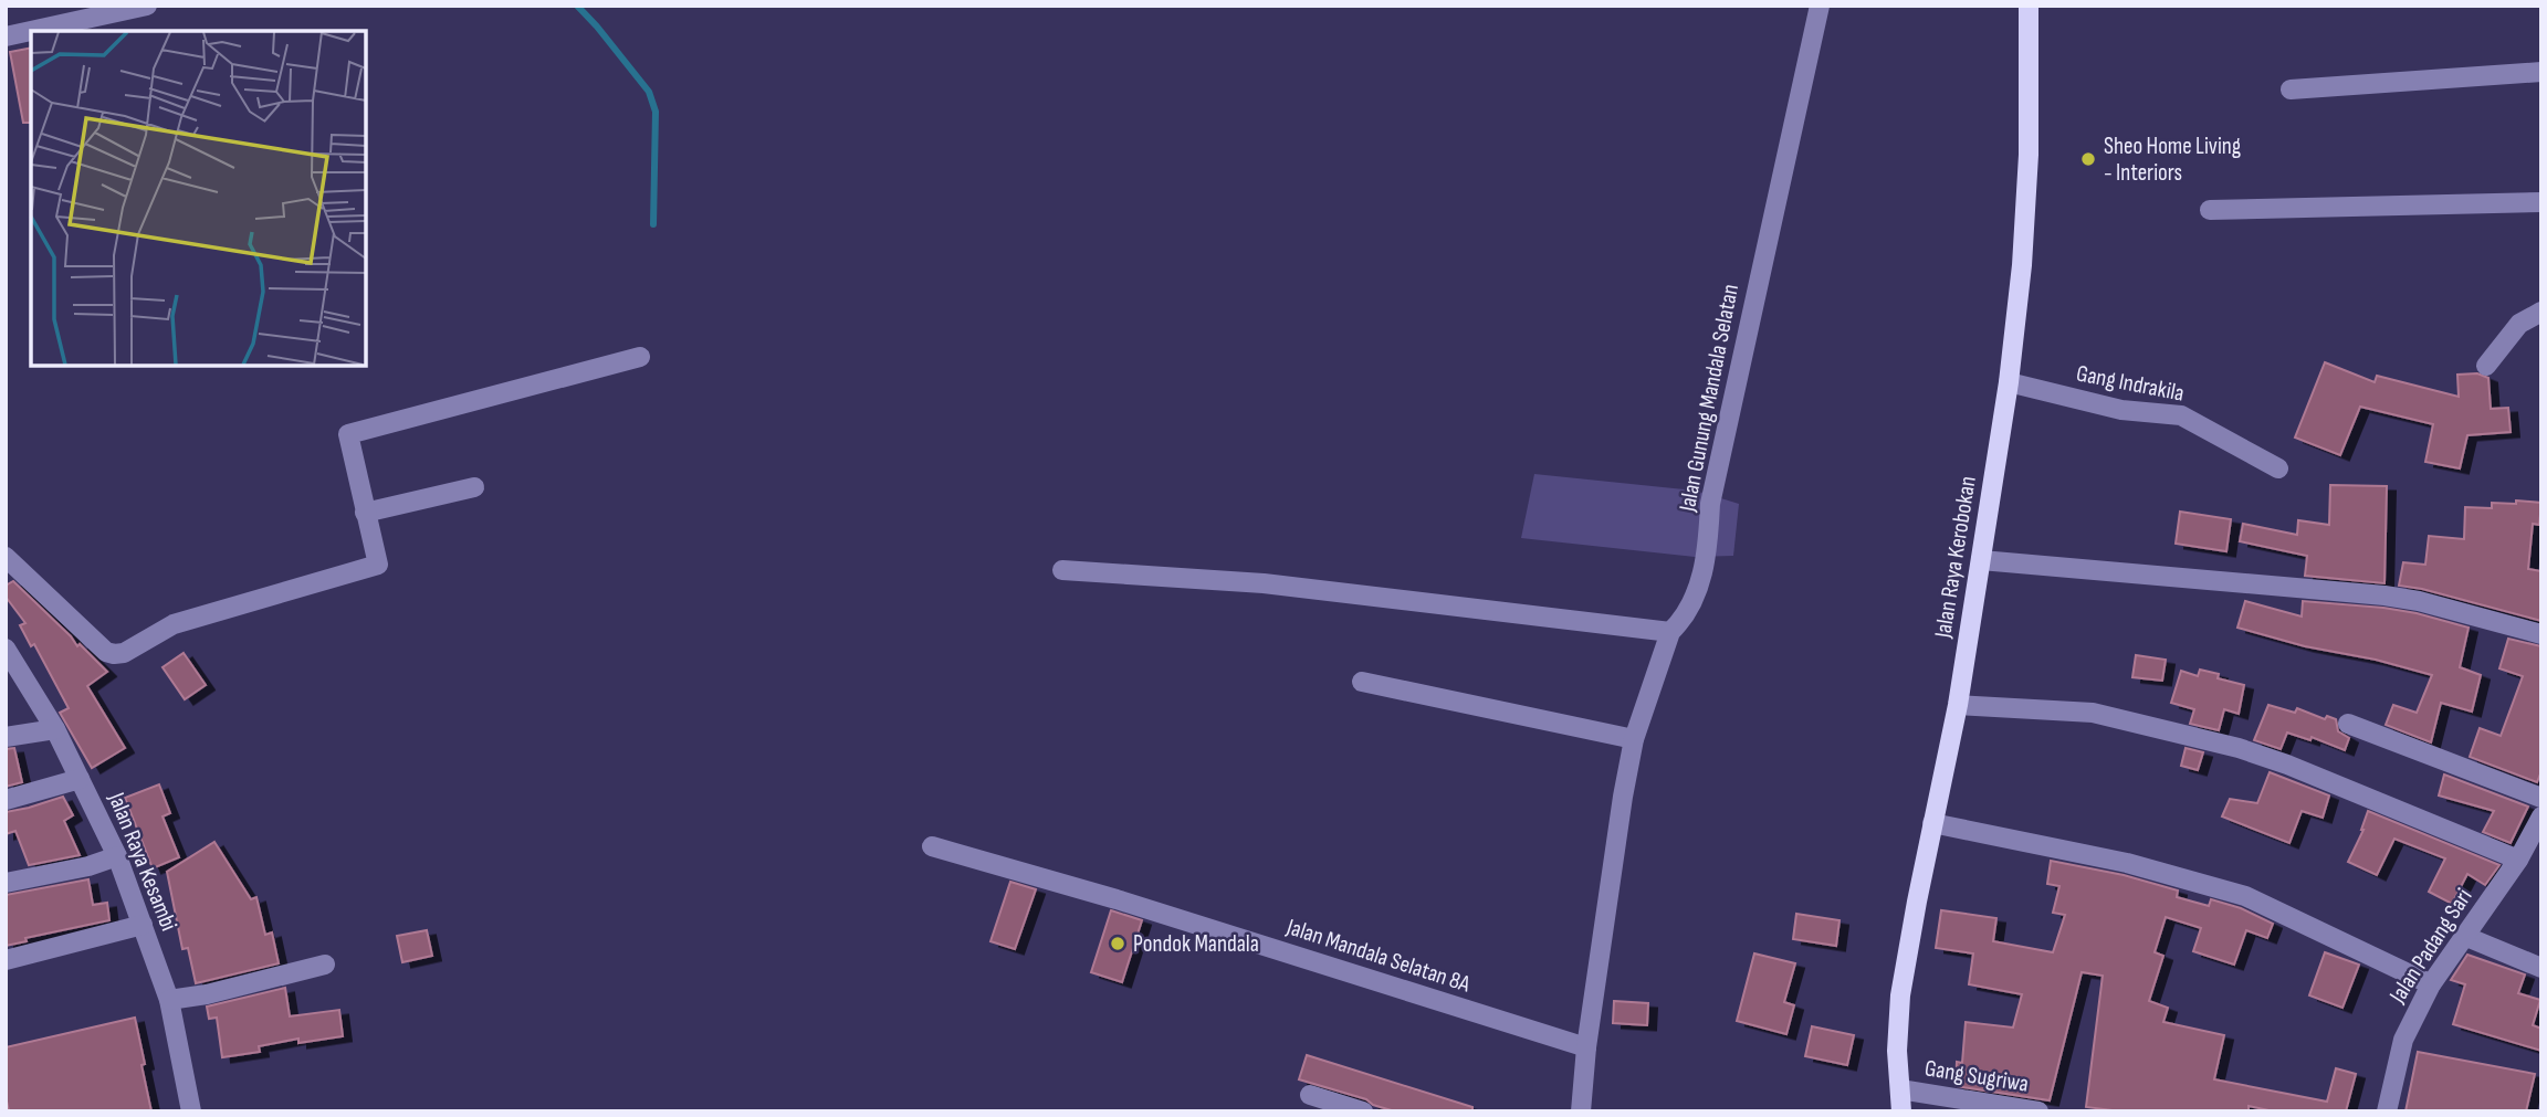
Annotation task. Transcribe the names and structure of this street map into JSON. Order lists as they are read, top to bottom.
{
  "streets": {
    "main road": ["Jalan Raya Kerobokan"],
    "street": [
      "Gang Indrakila",
      "Jalan Gunung Mandala Selatan",
      "Jalan Raya Kesambi",
      "Jalan Padang Sari",
      "Jalan Mandala Selatan 8A",
      "Gang Sugriwa"
    ]
  },
  "crossings": [
    ["Gang Indrakila", "Jalan Raya Kerobokan"],
    ["Jalan Gunung Mandala Selatan", "Jalan Mandala Selatan 8A"]
  ],
  "places": ["Sheo Home Living - Interiors", "Pondok Mandala"]
}
